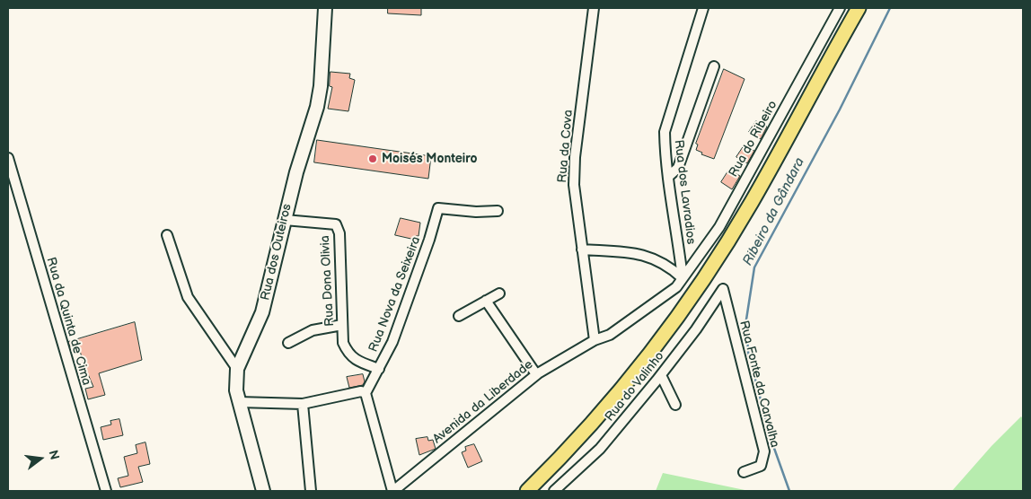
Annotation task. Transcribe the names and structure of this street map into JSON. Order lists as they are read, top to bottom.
{
  "streets": {
    "street": [
      "Rua do Ribeiro",
      "Rua da Cova",
      "Rua dos Lavradios",
      "Rua dos Outeiros",
      "Rua Dona Olivia",
      "Rua Nova da Seixeira",
      "Rua da Quinta de Cima",
      "Rua Fonte da Carvalha",
      "Rua do Valinho",
      "Avenida da Liberdade"
    ]
  },
  "crossings": [
    ["Rua do Ribeiro", "Rua da Cova"],
    ["Rua do Ribeiro", "Rua dos Lavradios"],
    ["Rua do Ribeiro", "Avenida da Liberdade"],
    ["Rua da Cova", "Avenida da Liberdade"],
    ["Rua dos Outeiros", "Rua Dona Olivia"],
    ["Rua Dona Olivia", "Rua Nova da Seixeira"],
    ["Rua Fonte da Carvalha", "Rua do Valinho"]
  ],
  "water": ["Ribeiro da Gândara"],
  "places": ["Moisés Monteiro"],
  "north": "right"
}
